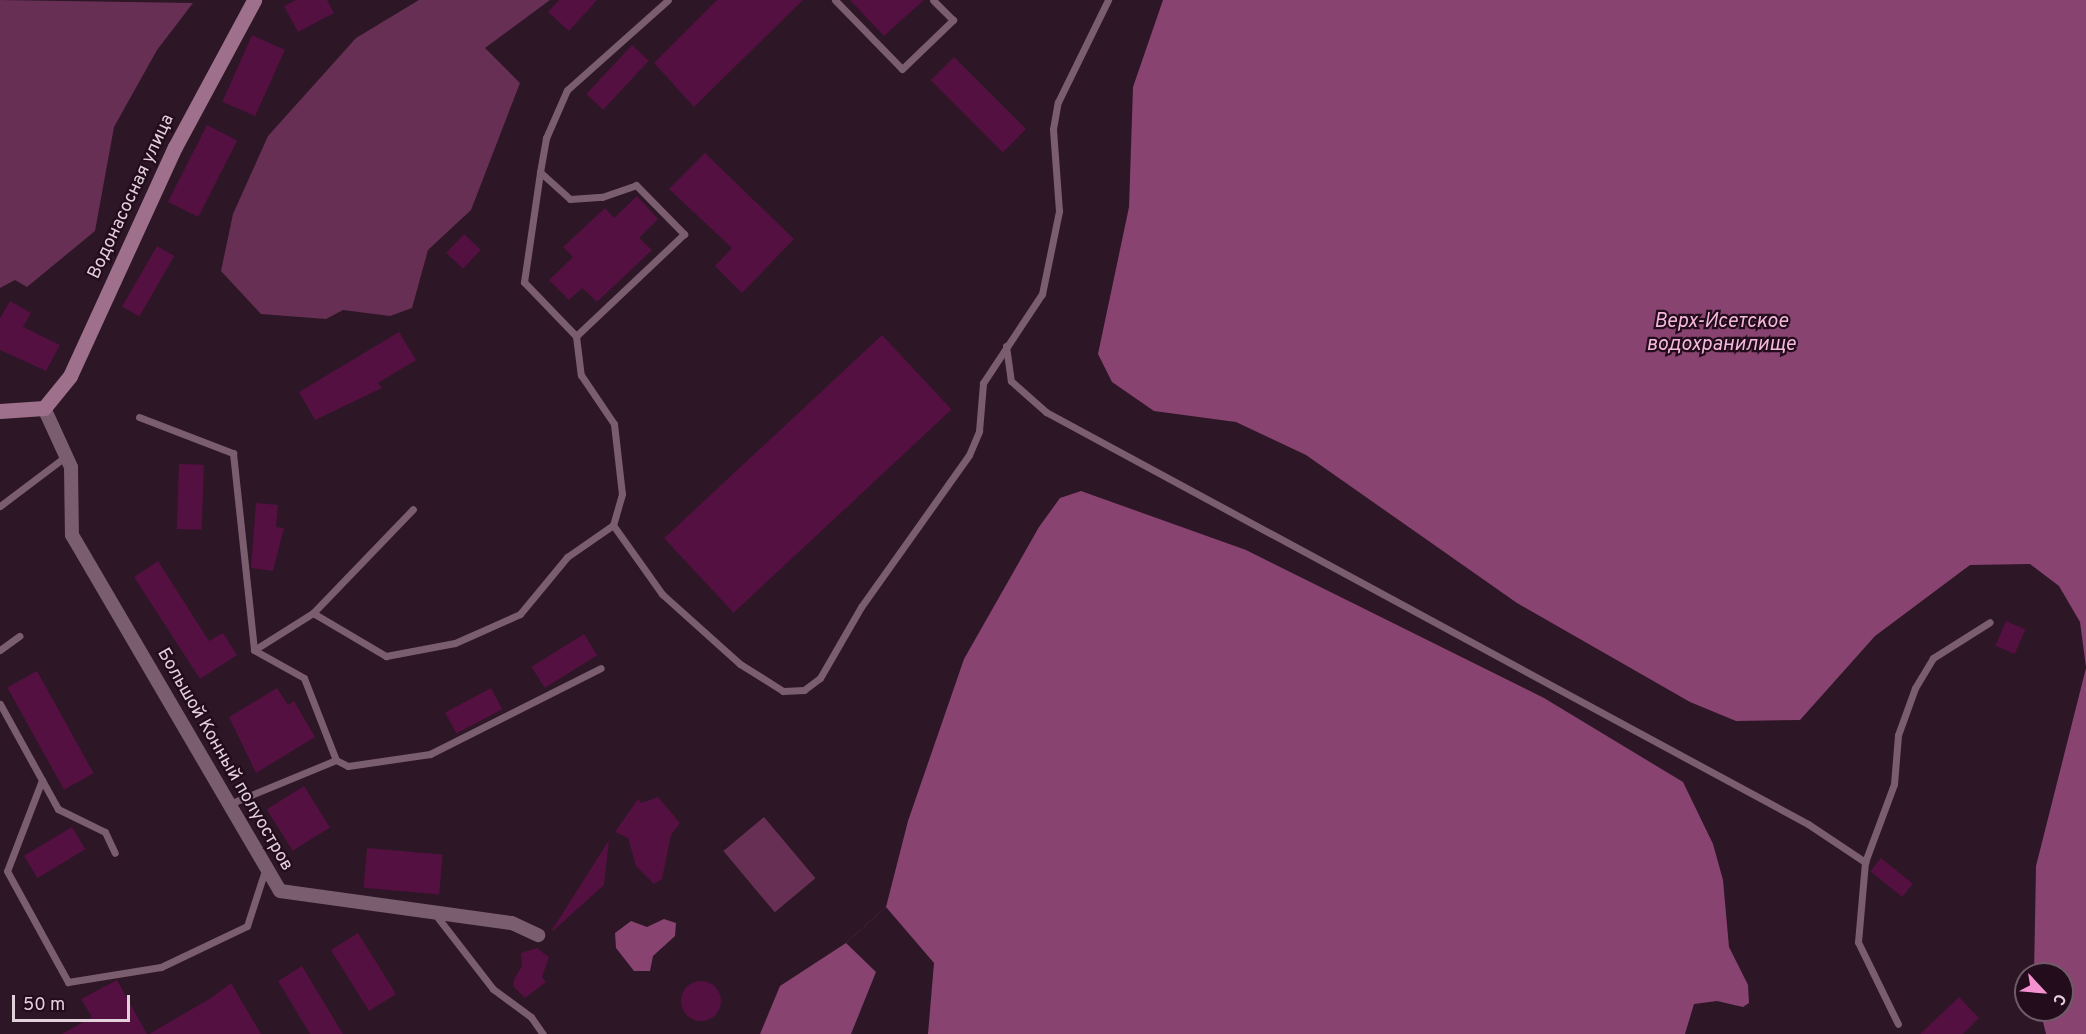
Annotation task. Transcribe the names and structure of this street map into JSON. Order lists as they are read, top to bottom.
{
  "streets": {
    "street": ["Водонасосная улица", "Большой Конный полуостров"]
  },
  "crossings": [
    ["Водонасосная улица", "Большой Конный полуостров"]
  ],
  "water": ["Верх-Исетское водохранилище"],
  "scale_bar": "50 m",
  "north": "bottom right"
}
